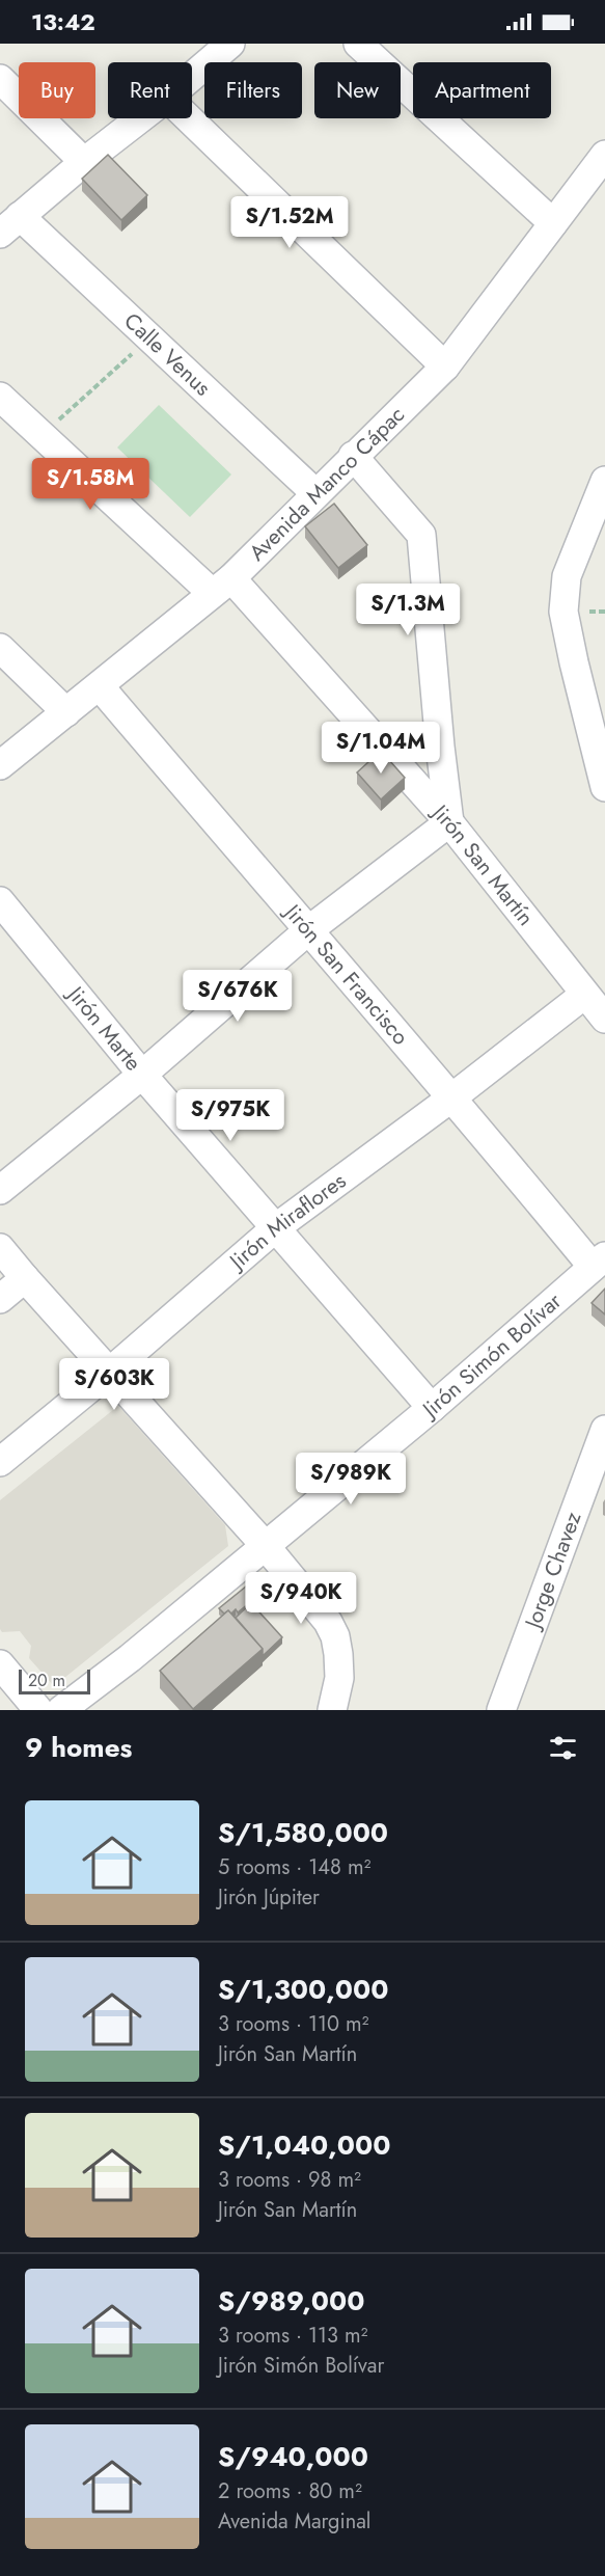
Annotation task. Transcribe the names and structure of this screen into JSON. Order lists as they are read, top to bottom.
{
  "streets": {
    "street": [
      "Calle Venus",
      "Avenida Manco Cápac",
      "Jirón San Martín",
      "Jirón San Francisco",
      "Jirón Marte",
      "Jirón Miraflores",
      "Jirón Simón Bolívar",
      "Jorge Chavez"
    ]
  },
  "crossings": [
    ["Calle Venus", "Avenida Manco Cápac"],
    ["Avenida Manco Cápac", "Jirón San Martín"],
    ["Avenida Manco Cápac", "Jirón San Francisco"],
    ["Jirón San Martín", "Jirón Miraflores"],
    ["Jirón San Francisco", "Jirón Miraflores"],
    ["Jirón San Francisco", "Jirón Simón Bolívar"],
    ["Jirón Marte", "Jirón Miraflores"],
    ["Jirón Marte", "Jirón Simón Bolívar"]
  ],
  "scale_bar": "20 m",
  "page": {
    "status": "13:42",
    "chip": [
      "Buy",
      "Rent",
      "Filters",
      "New",
      "Apartment"
    ],
    "price": [
      "S/1.52M",
      "S/1.58M",
      "S/1.3M",
      "S/1.04M",
      "S/676K",
      "S/975K",
      "S/603K",
      "S/989K",
      "S/940K"
    ],
    "scale": "20 m",
    "heading": "9 homes",
    "list": [
      {
        "name": "S/1,580,000",
        "note": "5 rooms · 148 m² · Jirón Júpiter"
      },
      {
        "name": "S/1,300,000",
        "note": "3 rooms · 110 m² · Jirón San Martín"
      },
      {
        "name": "S/1,040,000",
        "note": "3 rooms · 98 m² · Jirón San Martín"
      },
      {
        "name": "S/989,000",
        "note": "3 rooms · 113 m² · Jirón Simón Bolívar"
      },
      {
        "name": "S/940,000",
        "note": "2 rooms · 80 m² · Avenida Marginal"
      }
    ]
  }
}
